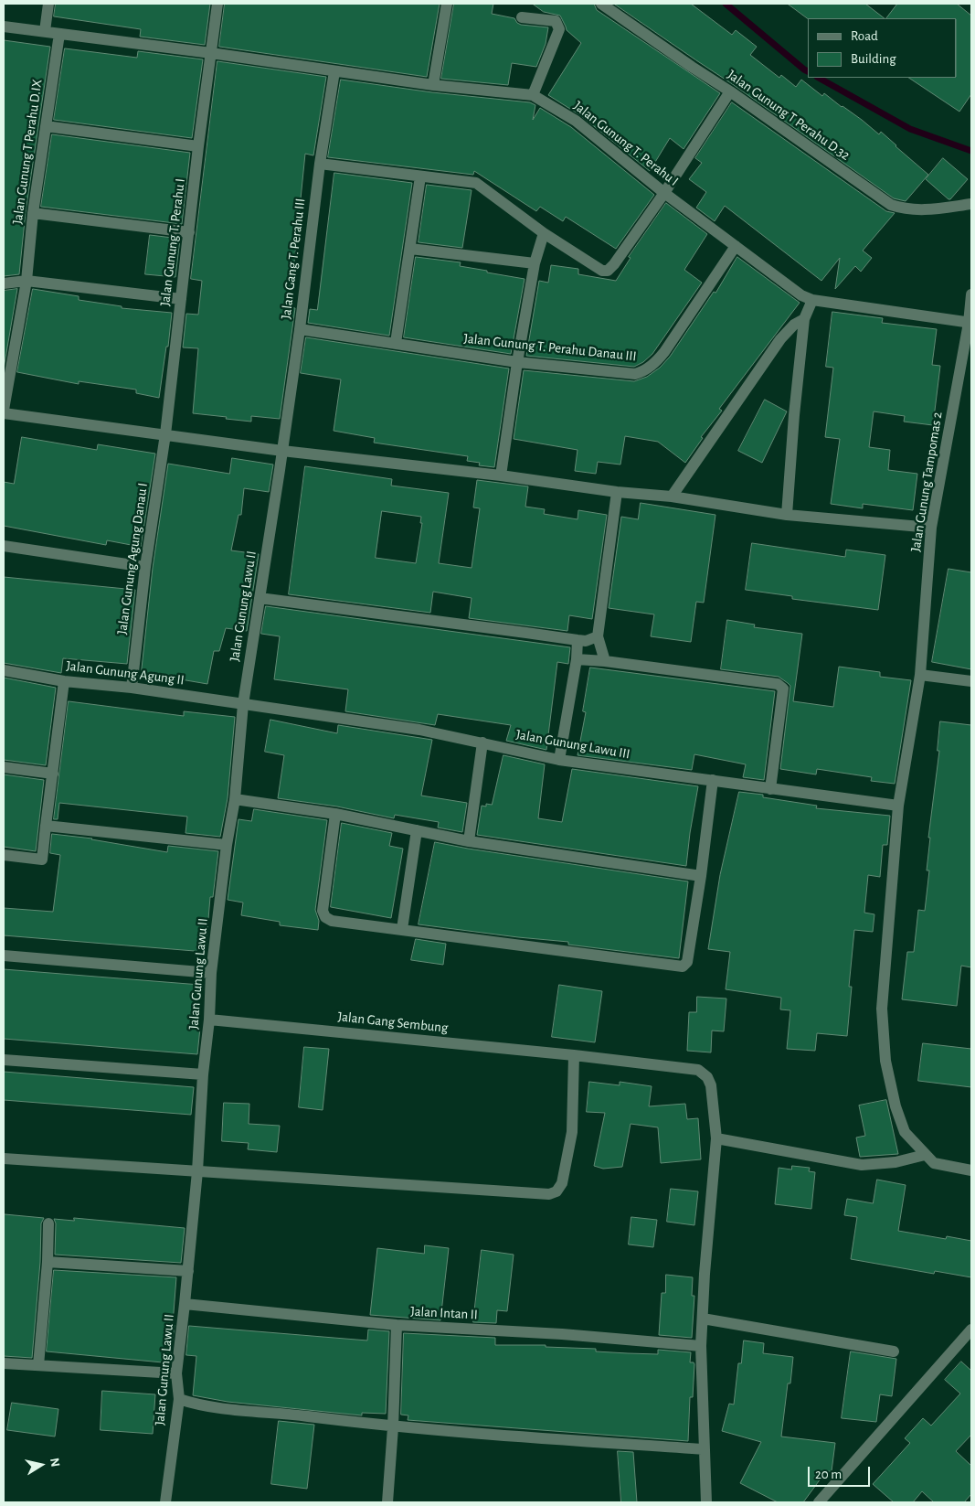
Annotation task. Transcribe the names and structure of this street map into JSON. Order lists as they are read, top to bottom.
{
  "streets": {
    "street": [
      "Jalan Gunung T Perahu D.32",
      "Jalan Gunung T. Perahu I",
      "Jalan Gunung T Perahu D.IX",
      "Jalan Gang T. Perahu III",
      "Jalan Gunung T. Perahu Danau III",
      "Jalan Gunung Tampomas 2",
      "Jalan Gunung Agung Danau I",
      "Jalan Gunung Lawu II",
      "Jalan Gunung Agung II",
      "Jalan Gunung Lawu III",
      "Jalan Gang Sembung",
      "Jalan Intan II"
    ]
  },
  "crossings": [
    ["Jalan Gunung T. Perahu I", "Jalan Gunung T Perahu D.IX"],
    ["Jalan Gunung T. Perahu I", "Jalan Gang T. Perahu III"],
    ["Jalan Gunung T. Perahu I", "Jalan Gunung T. Perahu Danau III"],
    ["Jalan Gunung T. Perahu I", "Jalan Gunung Tampomas 2"],
    ["Jalan Gunung T. Perahu I", "Jalan Gunung Agung Danau I"],
    ["Jalan Gang T. Perahu III", "Jalan Gunung T. Perahu Danau III"],
    ["Jalan Gang T. Perahu III", "Jalan Gunung Lawu II"],
    ["Jalan Gunung Tampomas 2", "Jalan Gunung Lawu III"],
    ["Jalan Gunung Agung Danau I", "Jalan Gunung Agung II"],
    ["Jalan Gunung Lawu II", "Jalan Gunung Agung II"],
    ["Jalan Gunung Lawu II", "Jalan Gunung Lawu III"],
    ["Jalan Gunung Lawu II", "Jalan Gang Sembung"],
    ["Jalan Gunung Lawu II", "Jalan Intan II"],
    ["Jalan Gunung Agung II", "Jalan Gunung Lawu III"],
    ["Jalan Gang Sembung", "Jalan Intan II"]
  ],
  "legend": ["Road", "Building"],
  "scale_bar": "20 m",
  "north": "right"
}
